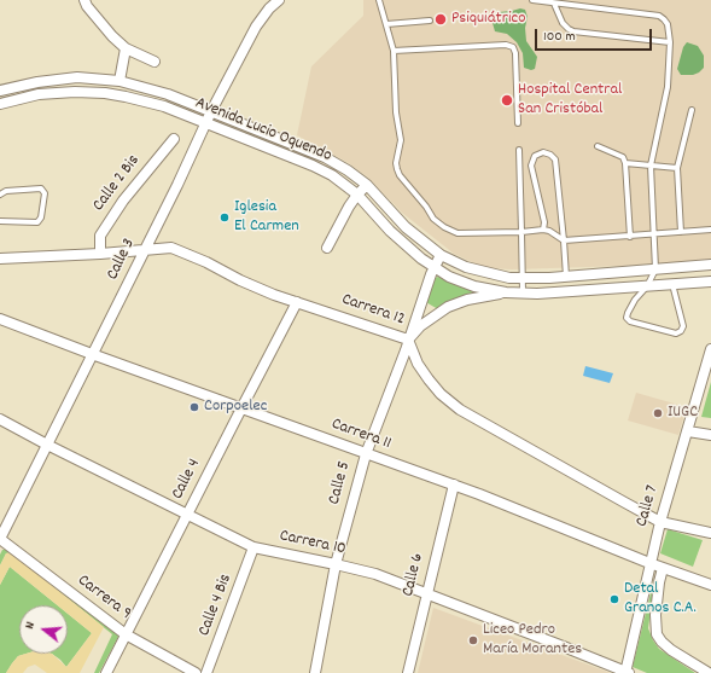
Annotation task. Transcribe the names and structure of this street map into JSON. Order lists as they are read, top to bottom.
{
  "streets": {
    "street": [
      "Avenida Lucio Oquendo",
      "Calle 2 Bis",
      "Calle 3",
      "Carrera 12",
      "Carrera 11",
      "Calle 4",
      "Calle 5",
      "Calle 7",
      "Carrera 10",
      "Calle 6",
      "Carrera 9",
      "Calle 4 Bis"
    ]
  },
  "crossings": [
    ["Avenida Lucio Oquendo", "Calle 3"],
    ["Avenida Lucio Oquendo", "Calle 5"],
    ["Calle 2 Bis", "Carrera 12"],
    ["Calle 3", "Carrera 12"],
    ["Calle 3", "Carrera 11"],
    ["Calle 3", "Carrera 10"],
    ["Calle 3", "Carrera 9"],
    ["Carrera 12", "Calle 4"],
    ["Carrera 12", "Calle 5"],
    ["Carrera 12", "Calle 7"],
    ["Carrera 11", "Calle 4"],
    ["Carrera 11", "Calle 5"],
    ["Carrera 11", "Calle 7"],
    ["Carrera 11", "Calle 6"],
    ["Calle 4", "Carrera 10"],
    ["Calle 4", "Carrera 9"],
    ["Calle 5", "Carrera 10"],
    ["Calle 7", "Carrera 10"],
    ["Carrera 10", "Calle 6"],
    ["Carrera 10", "Calle 4 Bis"]
  ],
  "places": [
    "Psiquiátrico",
    "Hospital Central San Cristóbal",
    "Iglesia El Carmen",
    "Corpoelec",
    "IUGC",
    "Detal Granos C.A.",
    "Liceo Pedro María Morantes"
  ],
  "scale_bar": "100 m",
  "north": "left"
}
